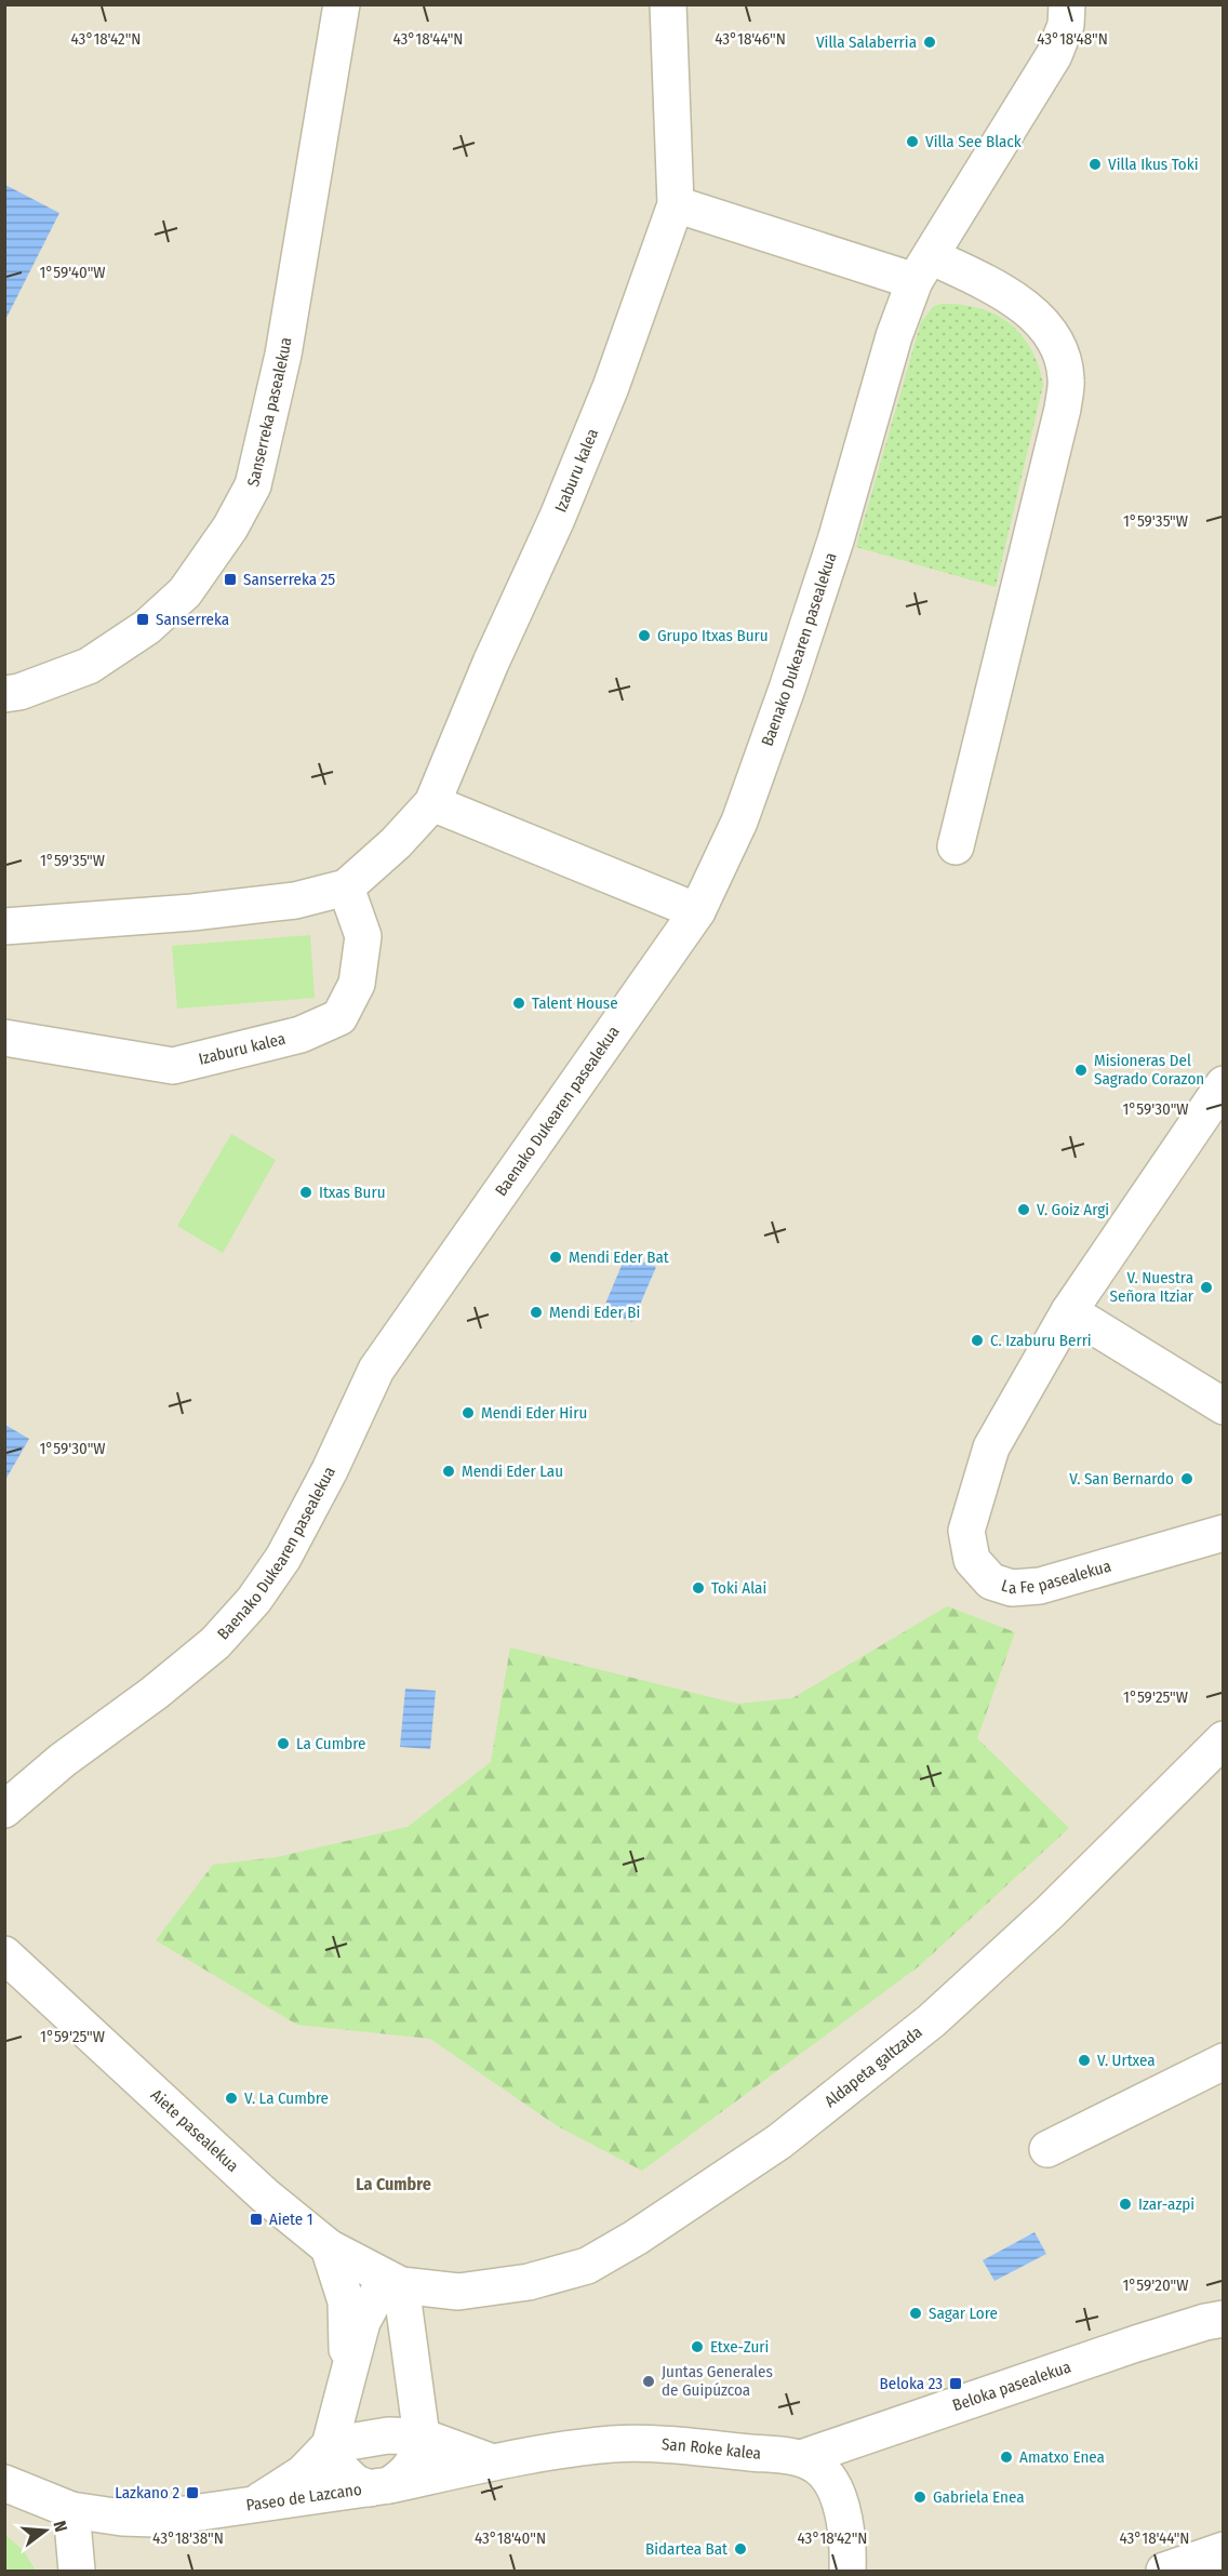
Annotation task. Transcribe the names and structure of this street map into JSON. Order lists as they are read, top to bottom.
{
  "streets": {
    "street": [
      "Sanserreka pasealekua",
      "Izaburu kalea",
      "Baenako Dukearen pasealekua",
      "La Fe pasealekua",
      "Aldapeta galtzada",
      "Aiete pasealekua",
      "Beloka pasealekua",
      "San Roke kalea",
      "Paseo de Lazcano"
    ]
  },
  "crossings": [
    ["Aldapeta galtzada", "Aiete pasealekua"],
    ["Beloka pasealekua", "San Roke kalea"],
    ["San Roke kalea", "Paseo de Lazcano"]
  ],
  "districts": ["La Cumbre"],
  "places": {
    "other": [
      "Villa Salaberria",
      "Villa See Black",
      "Villa Ikus Toki",
      "Grupo Itxas Buru",
      "Talent House",
      "Misioneras Del Sagrado Corazon",
      "Itxas Buru",
      "V. Goiz Argi",
      "Mendi Eder Bat",
      "V. Nuestra Señora Itziar",
      "Mendi Eder Bi",
      "C. Izaburu Berri",
      "Mendi Eder Hiru",
      "Mendi Eder Lau",
      "V. San Bernardo",
      "Toki Alai",
      "La Cumbre",
      "V. Urtxea",
      "V. La Cumbre",
      "Izar-azpi",
      "Sagar Lore",
      "Etxe-Zuri",
      "Juntas Generales de Guipúzcoa",
      "Amatxo Enea",
      "Gabriela Enea",
      "Bidartea Bat"
    ],
    "transit": [
      "Sanserreka 25",
      "Sanserreka",
      "Aiete 1",
      "Beloka 23",
      "Lazkano 2"
    ]
  },
  "north": "right",
  "coordinates": [
    "43°18'42\"N",
    "43°18'44\"N",
    "43°18'46\"N",
    "43°18'48\"N",
    "1°59'40\"W",
    "1°59'35\"W",
    "1°59'30\"W",
    "1°59'25\"W",
    "1°59'20\"W",
    "43°18'38\"N",
    "43°18'40\"N"
  ]
}
